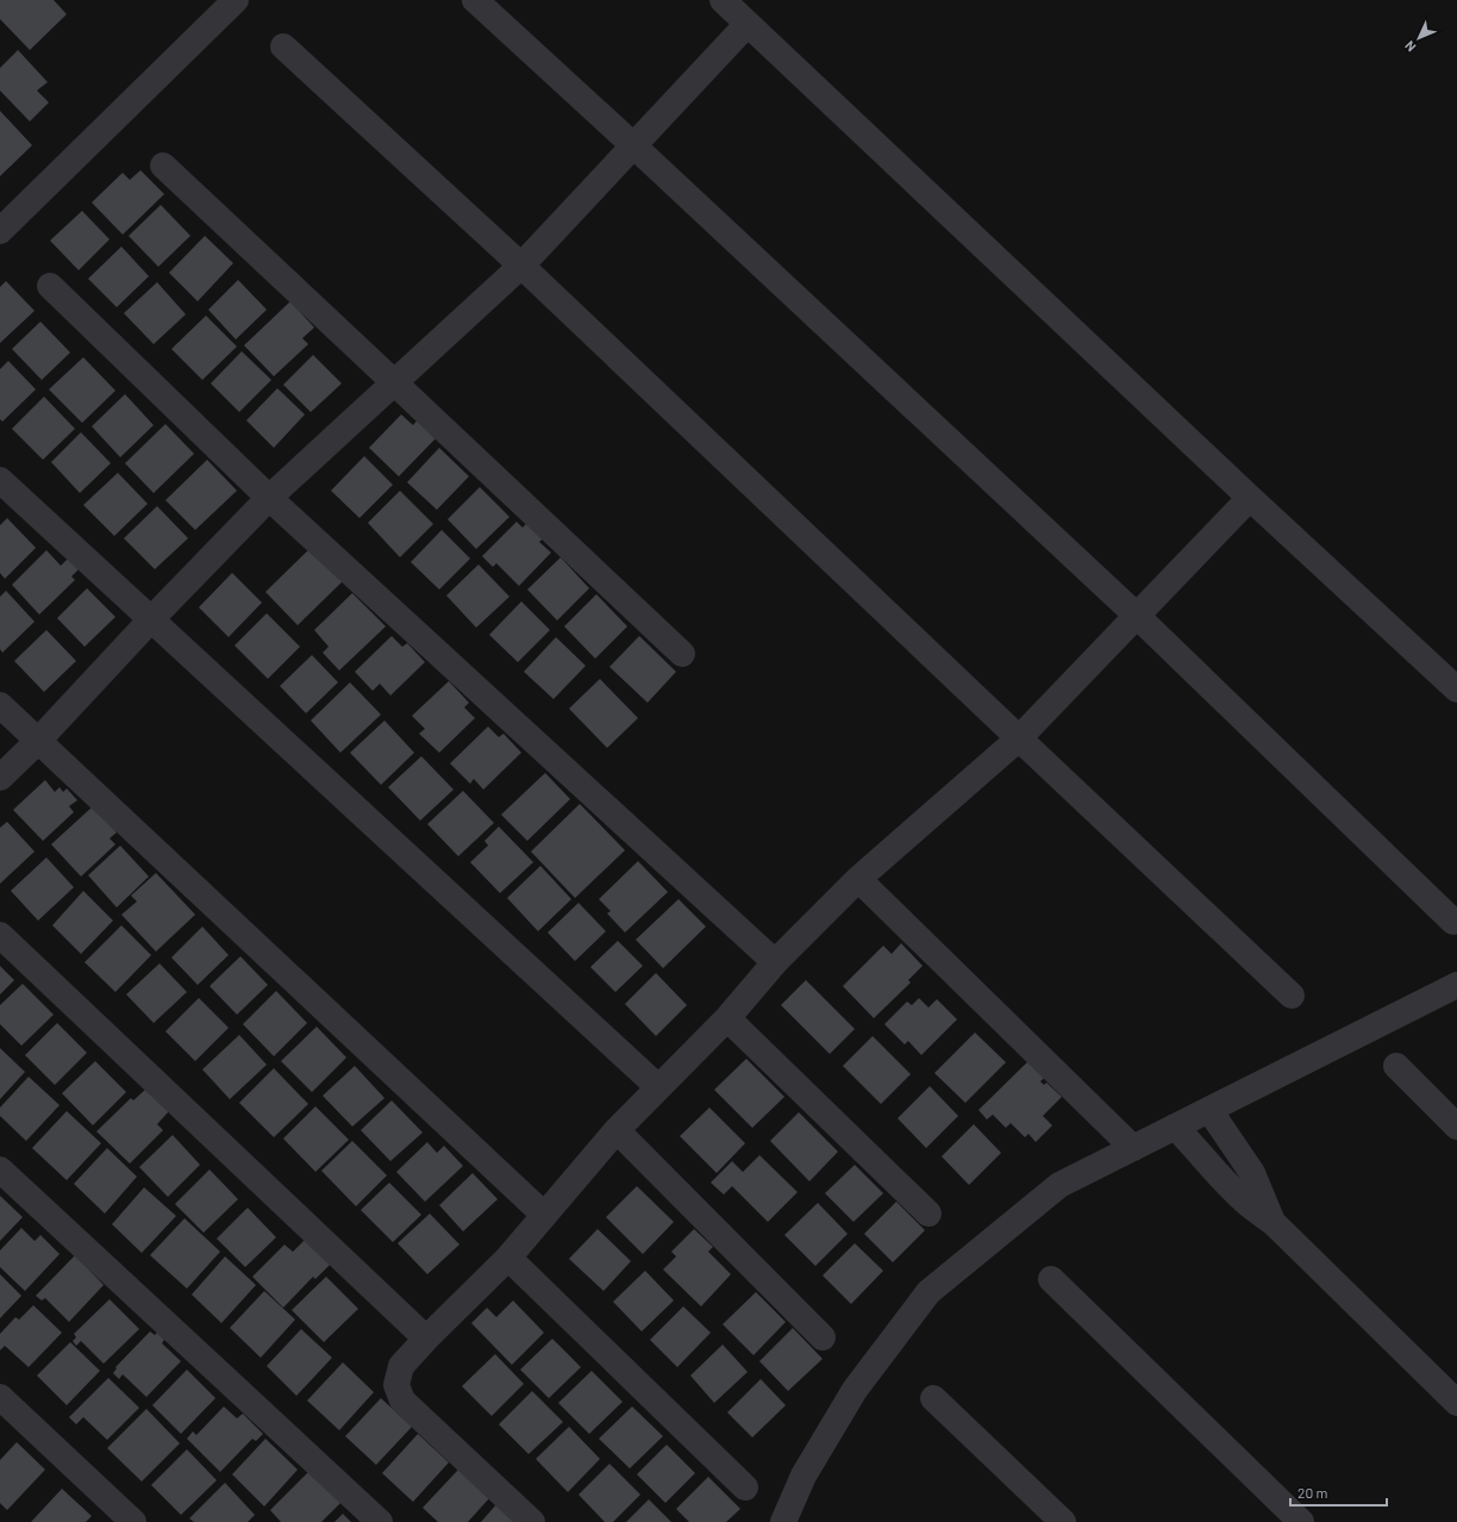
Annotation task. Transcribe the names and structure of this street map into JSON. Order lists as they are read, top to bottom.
{
  "scale_bar": "20 m",
  "north": "bottom left"
}
